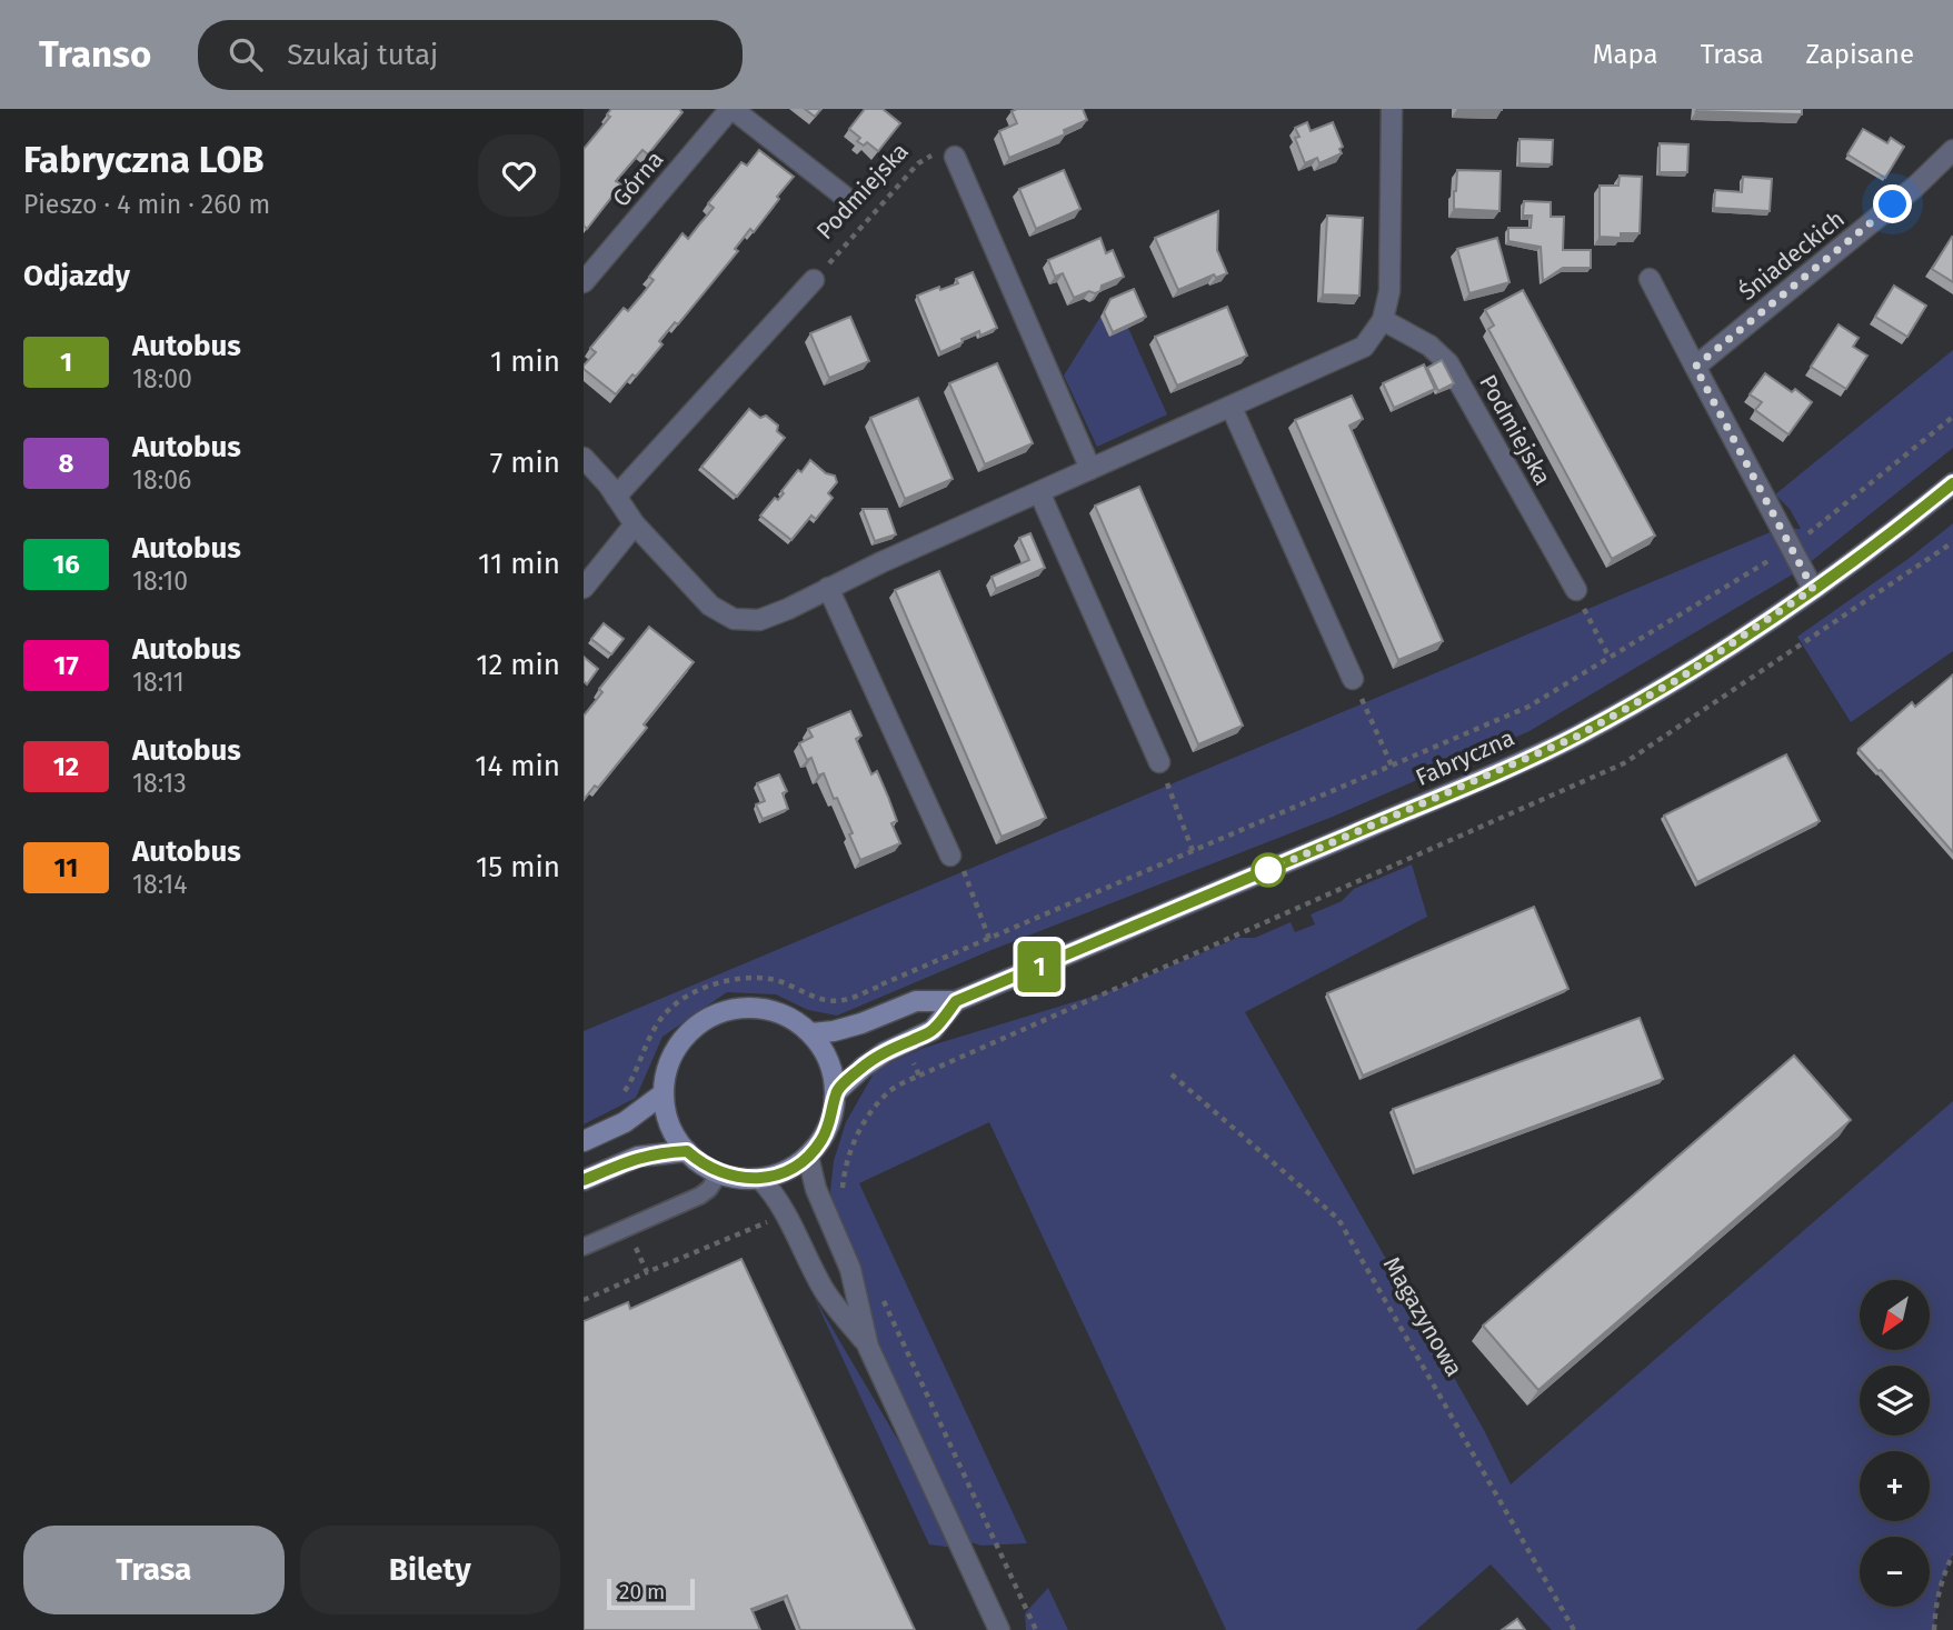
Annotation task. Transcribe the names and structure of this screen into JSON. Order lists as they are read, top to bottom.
{
  "streets": {
    "street": [
      "Górna",
      "Podmiejska",
      "Śniadeckich",
      "Fabryczna"
    ],
    "path": ["Magazynowa"]
  },
  "lines": ["bus line 1"],
  "scale_bar": "20 m",
  "north": "bottom left",
  "page": {
    "header": "Transo",
    "search": "Szukaj tutaj",
    "nav": ["Mapa", "Trasa", "Zapisane"],
    "heading": [
      ["Fabryczna LOB", "Pieszo · 4 min · 260 m"],
      "Odjazdy"
    ],
    "on_map": "1",
    "list": [
      {
        "mark": "1",
        "name": "Autobus",
        "note": "18:00",
        "value": "1 min"
      },
      {
        "mark": "8",
        "name": "Autobus",
        "note": "18:06",
        "value": "7 min"
      },
      {
        "mark": "16",
        "name": "Autobus",
        "note": "18:10",
        "value": "11 min"
      },
      {
        "mark": "17",
        "name": "Autobus",
        "note": "18:11",
        "value": "12 min"
      },
      {
        "mark": "12",
        "name": "Autobus",
        "note": "18:13",
        "value": "14 min"
      },
      {
        "mark": "11",
        "name": "Autobus",
        "note": "18:14",
        "value": "15 min"
      }
    ],
    "map_buttons": ["+", "−"],
    "buttons": ["Trasa", "Bilety"],
    "scale": "20 m"
  }
}
